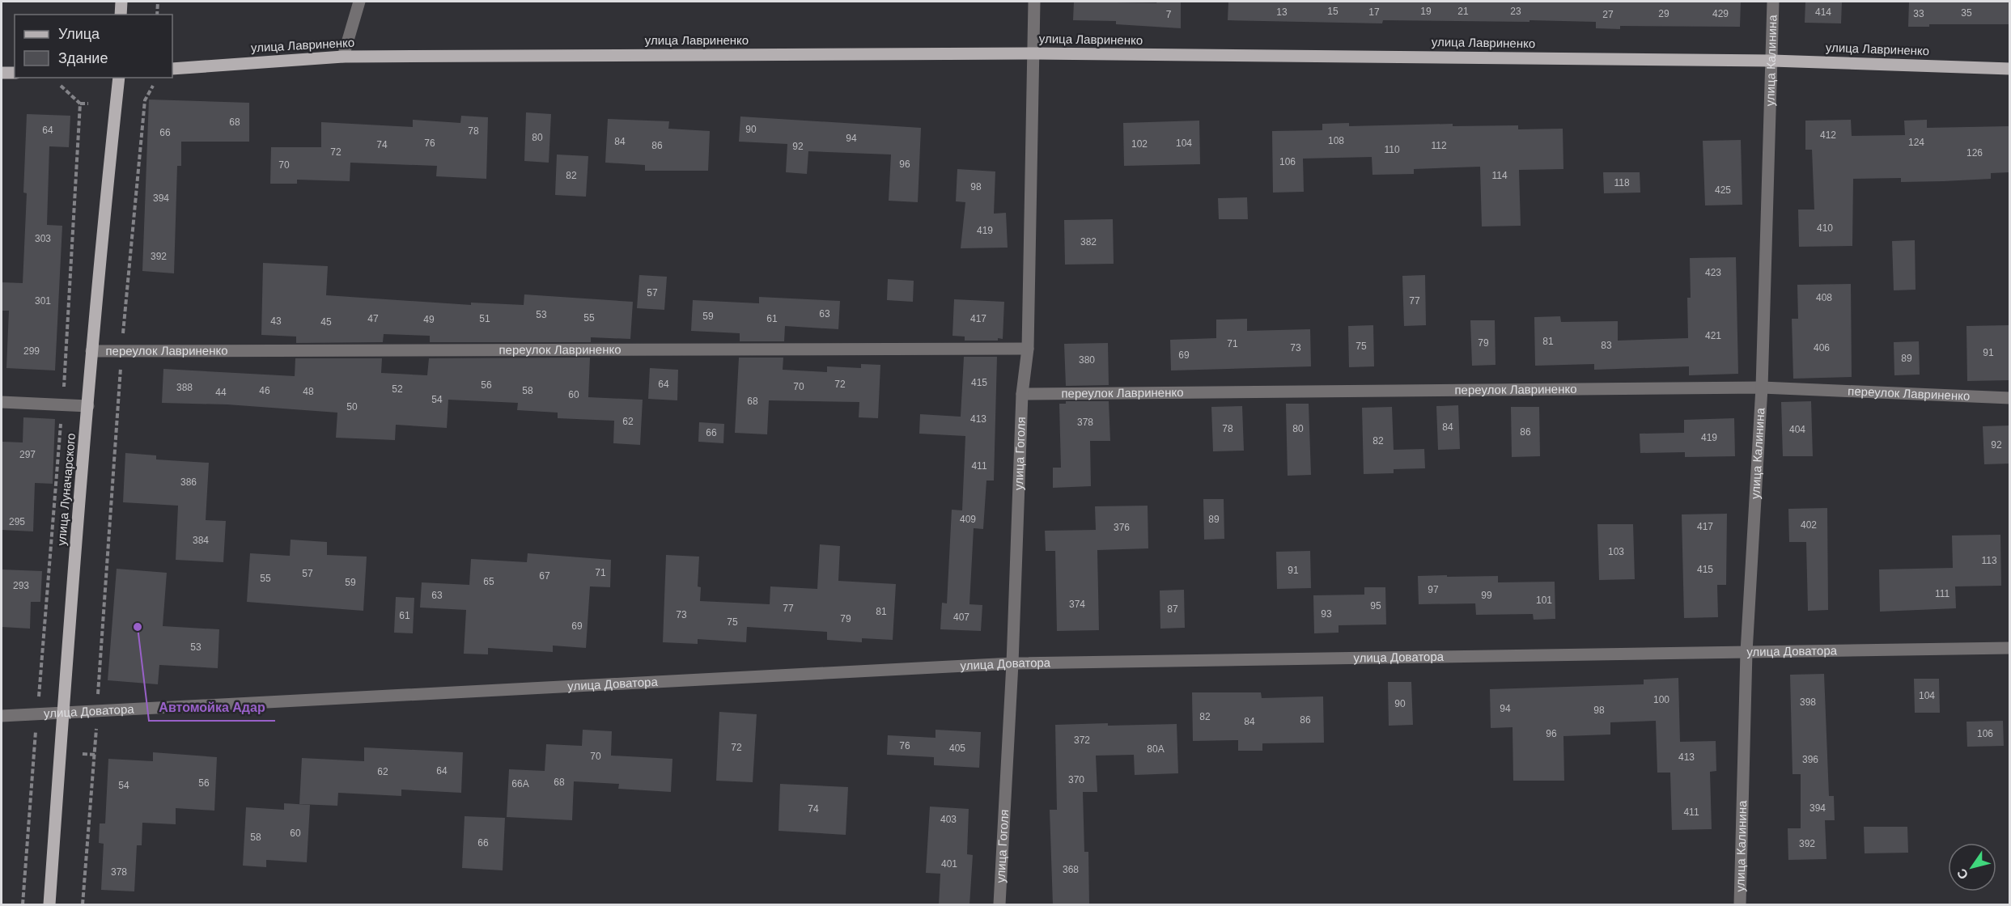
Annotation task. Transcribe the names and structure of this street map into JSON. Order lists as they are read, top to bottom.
{
  "streets": {
    "main road": ["улица Лавриненко", "улица Луначарского"],
    "street": [
      "улица Калинина",
      "переулок Лавриненко",
      "улица Гоголя",
      "улица Доватора"
    ]
  },
  "crossings": [
    ["улица Лавриненко", "улица Калинина"],
    ["улица Лавриненко", "улица Гоголя"],
    ["улица Калинина", "переулок Лавриненко"],
    ["улица Калинина", "улица Доватора"],
    ["переулок Лавриненко", "улица Гоголя"],
    ["переулок Лавриненко", "улица Луначарского"],
    ["улица Гоголя", "улица Доватора"],
    ["улица Луначарского", "улица Доватора"]
  ],
  "places": ["Автомойка Адар"],
  "house_numbers": [
    "15",
    "19",
    "21",
    "23",
    "13",
    "17",
    "414",
    "35",
    "29",
    "429",
    "33",
    "7",
    "27",
    "68",
    "90",
    "64",
    "78",
    "66",
    "412",
    "80",
    "94",
    "108",
    "84",
    "124",
    "76",
    "104",
    "102",
    "74",
    "86",
    "112",
    "92",
    "110",
    "72",
    "126",
    "106",
    "96",
    "70",
    "82",
    "114",
    "118",
    "98",
    "425",
    "394",
    "410",
    "419",
    "303",
    "382",
    "392",
    "423",
    "57",
    "408",
    "301",
    "77",
    "63",
    "53",
    "59",
    "55",
    "47",
    "51",
    "61",
    "417",
    "49",
    "43",
    "45",
    "421",
    "81",
    "79",
    "71",
    "83",
    "75",
    "73",
    "406",
    "299",
    "91",
    "69",
    "89",
    "380",
    "415",
    "64",
    "72",
    "56",
    "70",
    "388",
    "52",
    "46",
    "58",
    "48",
    "44",
    "60",
    "54",
    "68",
    "50",
    "413",
    "62",
    "378",
    "84",
    "78",
    "80",
    "404",
    "86",
    "66",
    "419",
    "82",
    "92",
    "297",
    "411",
    "386",
    "409",
    "89",
    "295",
    "402",
    "417",
    "376",
    "384",
    "103",
    "113",
    "415",
    "91",
    "71",
    "57",
    "67",
    "55",
    "65",
    "59",
    "293",
    "97",
    "111",
    "63",
    "99",
    "101",
    "374",
    "95",
    "77",
    "87",
    "81",
    "93",
    "73",
    "61",
    "407",
    "79",
    "75",
    "69",
    "53",
    "104",
    "100",
    "398",
    "90",
    "94",
    "98",
    "82",
    "86",
    "84",
    "96",
    "106",
    "372",
    "76",
    "72",
    "405",
    "80А",
    "70",
    "413",
    "396",
    "64",
    "62",
    "370",
    "68",
    "56",
    "66А",
    "54",
    "394",
    "74",
    "411",
    "403",
    "60",
    "58",
    "66",
    "392",
    "401",
    "368",
    "378"
  ],
  "legend": ["Улица", "Здание"],
  "north": "bottom left"
}
